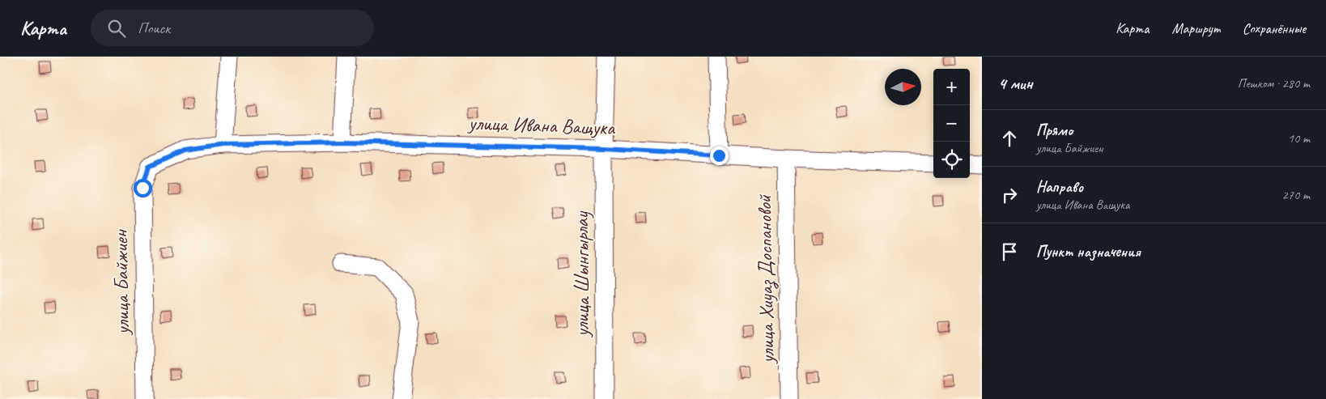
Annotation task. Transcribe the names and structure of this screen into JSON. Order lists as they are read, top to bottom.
{
  "streets": {
    "street": [
      "улица Ивана Ващука",
      "улица Шынгырлау",
      "улица Хиуаз Доспановой",
      "улица Байжиен"
    ]
  },
  "crossings": [
    ["улица Ивана Ващука", "улица Шынгырлау"],
    ["улица Ивана Ващука", "улица Хиуаз Доспановой"],
    ["улица Ивана Ващука", "улица Байжиен"]
  ],
  "north": "right",
  "page": {
    "header": "Карта",
    "search": "Поиск",
    "nav": ["Карта", "Маршрут", "Сохранённые"],
    "heading": ["4 мин", "Пешком · 280 m"],
    "map_buttons": ["+", "−"],
    "list": [
      ["Прямо", "улица Байжиен", "10 m"],
      ["Направо", "улица Ивана Ващука", "270 m"],
      "Пункт назначения"
    ]
  }
}
